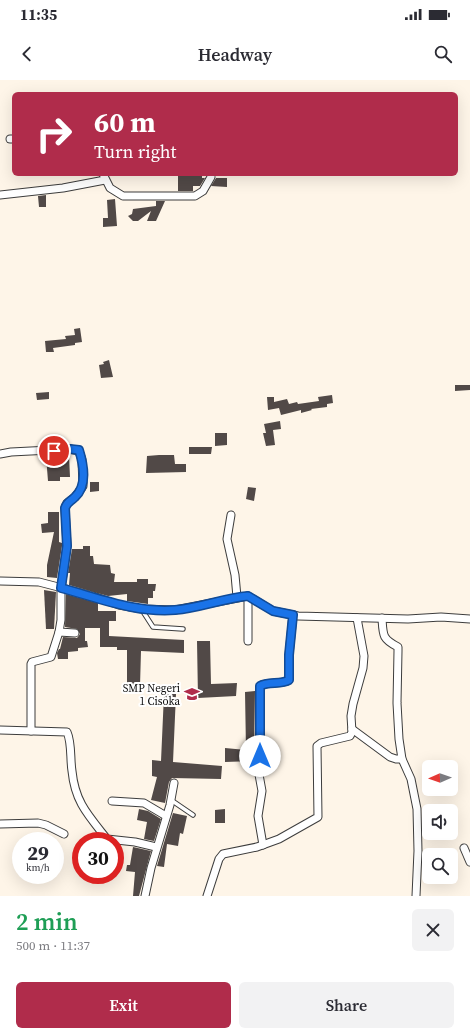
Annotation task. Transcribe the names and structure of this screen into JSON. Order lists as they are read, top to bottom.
{
  "places": {
    "school or university": ["SMP Negeri 1 Cisoka"]
  },
  "north": "left",
  "page": {
    "status": "11:35",
    "header": "Headway",
    "turn": ["60 m", "Turn right"],
    "speed": "29 km/h",
    "limit": "30",
    "heading": ["2 min", "500 m · 11:37"],
    "buttons": ["Exit", "Share"]
  }
}
